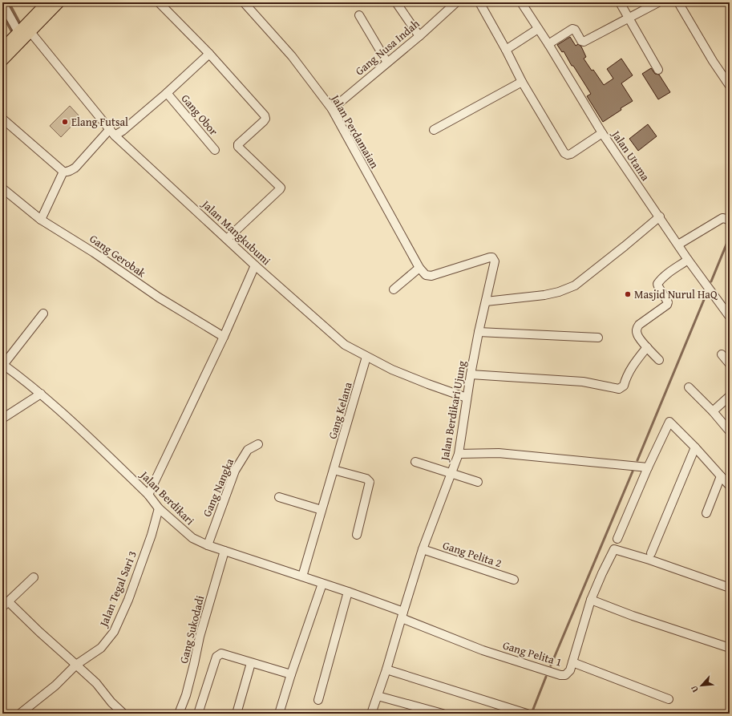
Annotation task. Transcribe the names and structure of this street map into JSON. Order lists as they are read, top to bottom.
{
  "streets": {
    "street": [
      "Gang Nusa Indah",
      "Gang Obor",
      "Jalan Perdamaian",
      "Jalan Utama",
      "Jalan Mangkubumi",
      "Gang Gerobak",
      "Gang Kelana",
      "Jalan Berdikari Ujung",
      "Gang Nangka",
      "Jalan Berdikari",
      "Gang Pelita 2",
      "Jalan Tegal Sari 3",
      "Gang Sukodadi",
      "Gang Pelita 1"
    ]
  },
  "crossings": [
    ["Gang Nusa Indah", "Jalan Perdamaian"],
    ["Jalan Perdamaian", "Jalan Berdikari Ujung"],
    ["Jalan Mangkubumi", "Gang Kelana"],
    ["Jalan Mangkubumi", "Jalan Berdikari Ujung"],
    ["Gang Kelana", "Jalan Berdikari"],
    ["Jalan Berdikari Ujung", "Jalan Berdikari"],
    ["Jalan Berdikari Ujung", "Gang Pelita 2"],
    ["Jalan Berdikari Ujung", "Gang Pelita 1"],
    ["Gang Nangka", "Jalan Berdikari"],
    ["Jalan Berdikari", "Jalan Tegal Sari 3"],
    ["Jalan Berdikari", "Gang Sukodadi"],
    ["Jalan Berdikari", "Gang Pelita 1"]
  ],
  "places": ["Elang Futsal", "Masjid Nurul HaQ"],
  "north": "bottom left"
}
